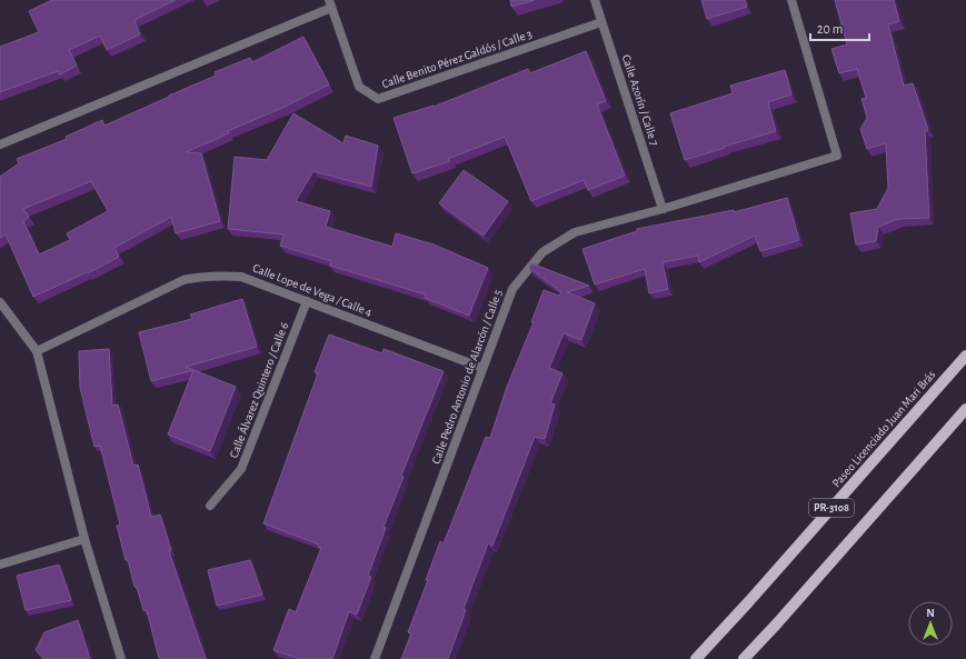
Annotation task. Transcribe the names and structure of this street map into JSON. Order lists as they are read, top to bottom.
{
  "streets": {
    "main road": ["Paseo Licenciado Juan Mari Brás", "PR-3108"],
    "street": [
      "Calle Benito Pérez Galdós / Calle 3",
      "Calle Azorín / Calle 7",
      "Calle Lope de Vega / Calle 4",
      "Calle Pedro Antonio de Alarcón / Calle 5",
      "Calle Álvarez Quintero / Calle 6"
    ]
  },
  "crossings": [
    ["Calle Benito Pérez Galdós / Calle 3", "Calle Azorín / Calle 7"],
    ["Calle Azorín / Calle 7", "Calle Pedro Antonio de Alarcón / Calle 5"],
    ["Calle Lope de Vega / Calle 4", "Calle Pedro Antonio de Alarcón / Calle 5"],
    ["Calle Lope de Vega / Calle 4", "Calle Álvarez Quintero / Calle 6"]
  ],
  "scale_bar": "20 m",
  "north": "top"
}
